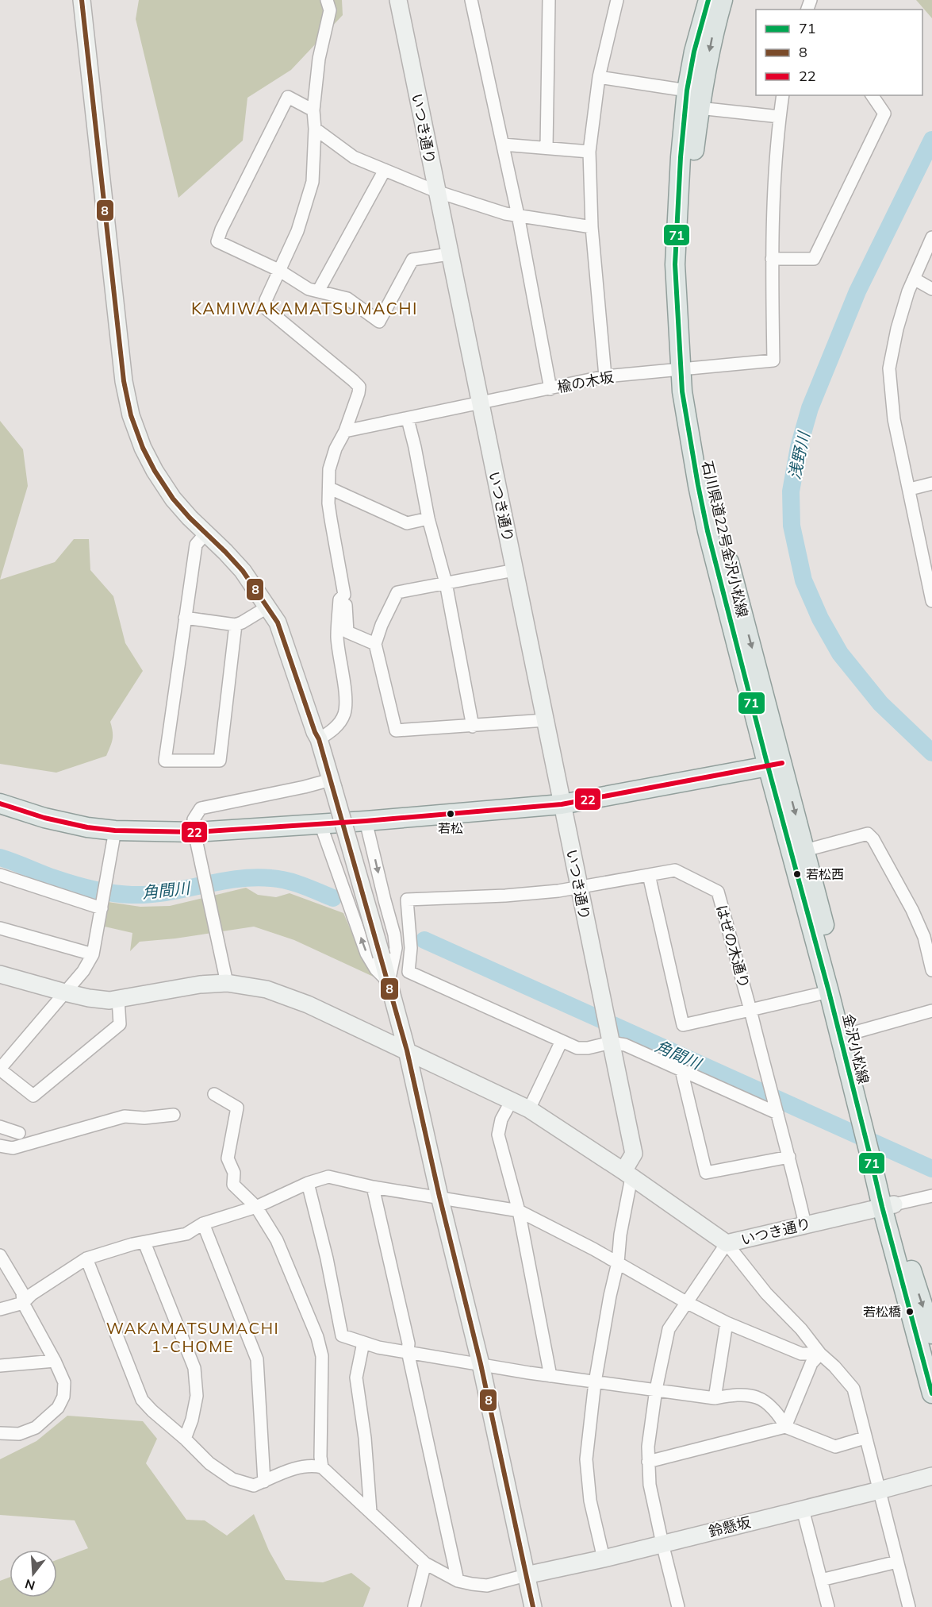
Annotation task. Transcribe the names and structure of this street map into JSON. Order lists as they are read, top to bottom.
{
  "streets": {
    "main road": ["金沢小松線"],
    "street": [
      "いつき通り",
      "楡の木坂",
      "はぜの木通り",
      "鈴懸坂"
    ]
  },
  "crossings": [
    ["いつき通り", "楡の木坂"],
    ["いつき通り", "はぜの木通り"],
    ["いつき通り", "金沢小松線"]
  ],
  "districts": ["KAMIWAKAMATSUMACHI", "WAKAMATSUMACHI 1-CHOME"],
  "water": ["浅野川", "角間川"],
  "places": ["若松", "若松西", "若松橋"],
  "lines": ["transit line 71", "transit line 8", "transit line 22"],
  "legend": ["71", "8", "22"],
  "north": "bottom"
}
